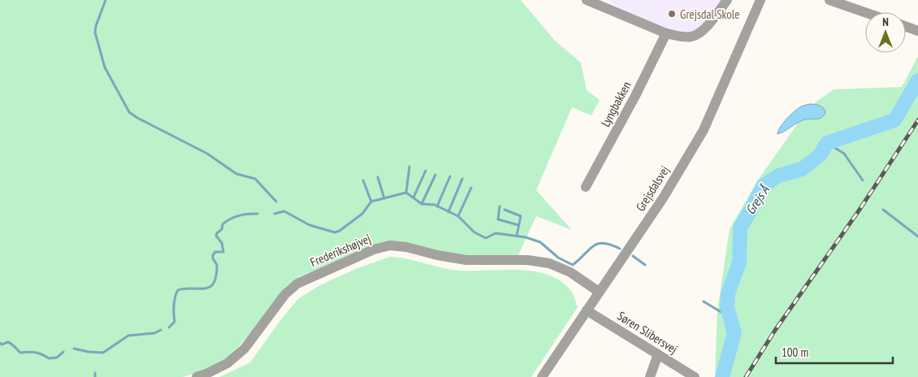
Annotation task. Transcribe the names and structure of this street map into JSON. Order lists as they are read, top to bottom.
{
  "streets": {
    "street": [
      "Lyngbakken",
      "Grejsdalsvej",
      "Frederikshøjvej",
      "Søren Slibersvej"
    ]
  },
  "crossings": [
    ["Grejsdalsvej", "Frederikshøjvej"],
    ["Grejsdalsvej", "Søren Slibersvej"]
  ],
  "water": ["Grejs Å"],
  "places": ["Grejsdal Skole"],
  "scale_bar": "100 m",
  "north": "top"
}
